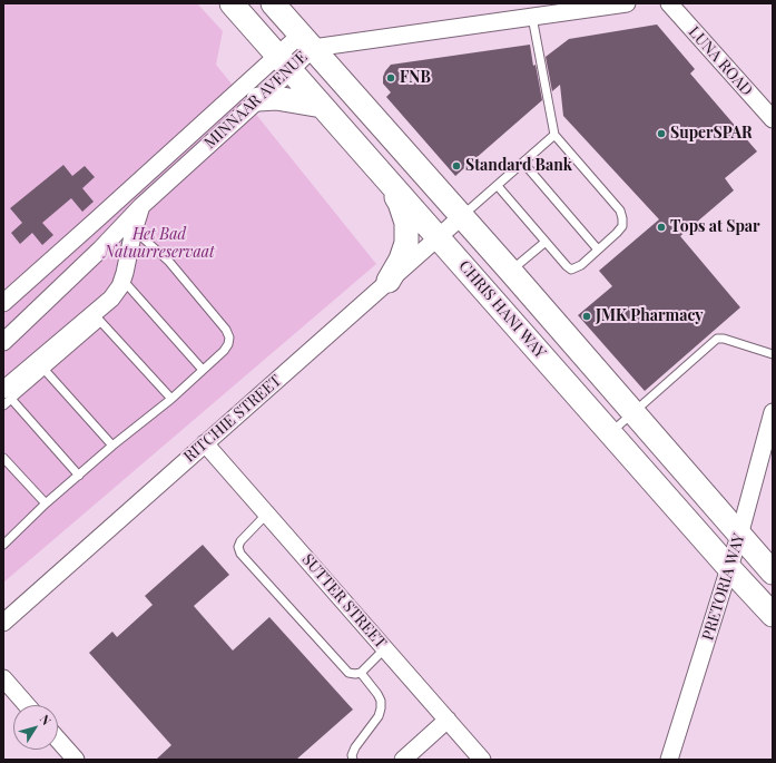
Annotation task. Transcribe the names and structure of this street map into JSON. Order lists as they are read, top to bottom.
{
  "streets": {
    "main road": ["CHRIS HANI WAY"],
    "street": [
      "LUNA ROAD",
      "MINNAAR AVENUE",
      "RITCHIE STREET",
      "PRETORIA WAY",
      "SUTTER STREET"
    ]
  },
  "crossings": [
    ["MINNAAR AVENUE", "CHRIS HANI WAY"],
    ["CHRIS HANI WAY", "RITCHIE STREET"],
    ["CHRIS HANI WAY", "PRETORIA WAY"],
    ["RITCHIE STREET", "SUTTER STREET"]
  ],
  "parks": ["Het Bad Natuurreservaat"],
  "places": [
    "FNB",
    "SuperSPAR",
    "Standard Bank",
    "Tops at Spar",
    "JMK Pharmacy"
  ],
  "north": "top right"
}
